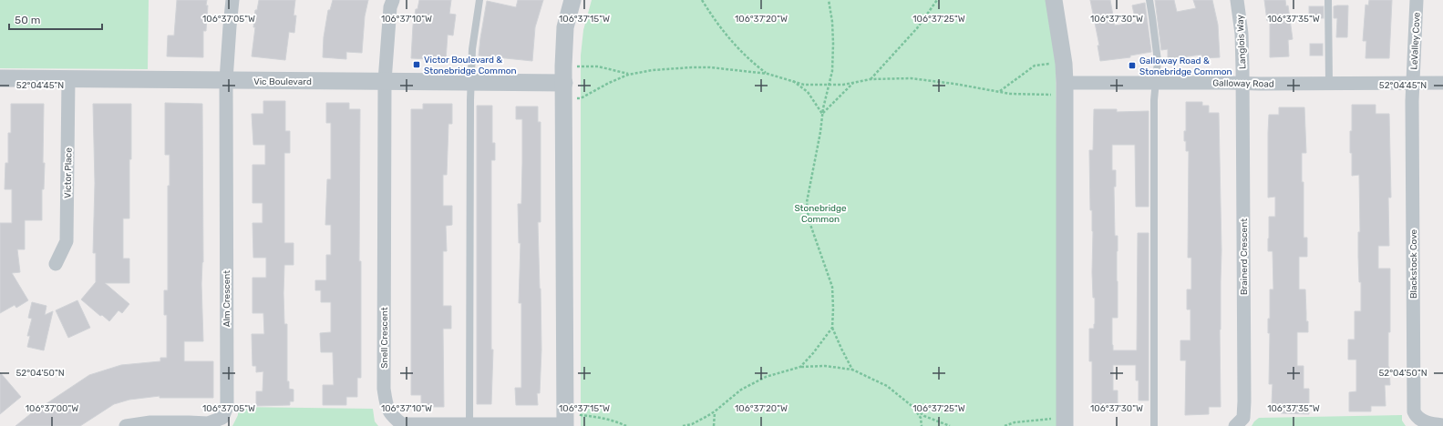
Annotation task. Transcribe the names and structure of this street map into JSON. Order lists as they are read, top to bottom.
{
  "streets": {
    "street": [
      "LeValley Cove",
      "Langlois Way",
      "Vic Boulevard",
      "Galloway Road",
      "Victor Place",
      "Brainerd Crescent",
      "Blackstock Cove",
      "Alm Crescent",
      "Snell Crescent"
    ]
  },
  "crossings": [
    ["LeValley Cove", "Galloway Road"],
    ["LeValley Cove", "Blackstock Cove"],
    ["Langlois Way", "Galloway Road"],
    ["Langlois Way", "Brainerd Crescent"],
    ["Vic Boulevard", "Victor Place"],
    ["Vic Boulevard", "Alm Crescent"],
    ["Vic Boulevard", "Snell Crescent"],
    ["Galloway Road", "Brainerd Crescent"],
    ["Galloway Road", "Blackstock Cove"]
  ],
  "parks": ["Stonebridge Common"],
  "places": {
    "transit": ["Victor Boulevard & Stonebridge Common", "Galloway Road & Stonebridge Common"]
  },
  "scale_bar": "50 m",
  "coordinates": [
    "106°37'05\"W",
    "106°37'10\"W",
    "106°37'15\"W",
    "106°37'20\"W",
    "106°37'25\"W",
    "106°37'30\"W",
    "106°37'35\"W",
    "52°04'45\"N",
    "52°04'50\"N",
    "106°37'00\"W"
  ]
}
